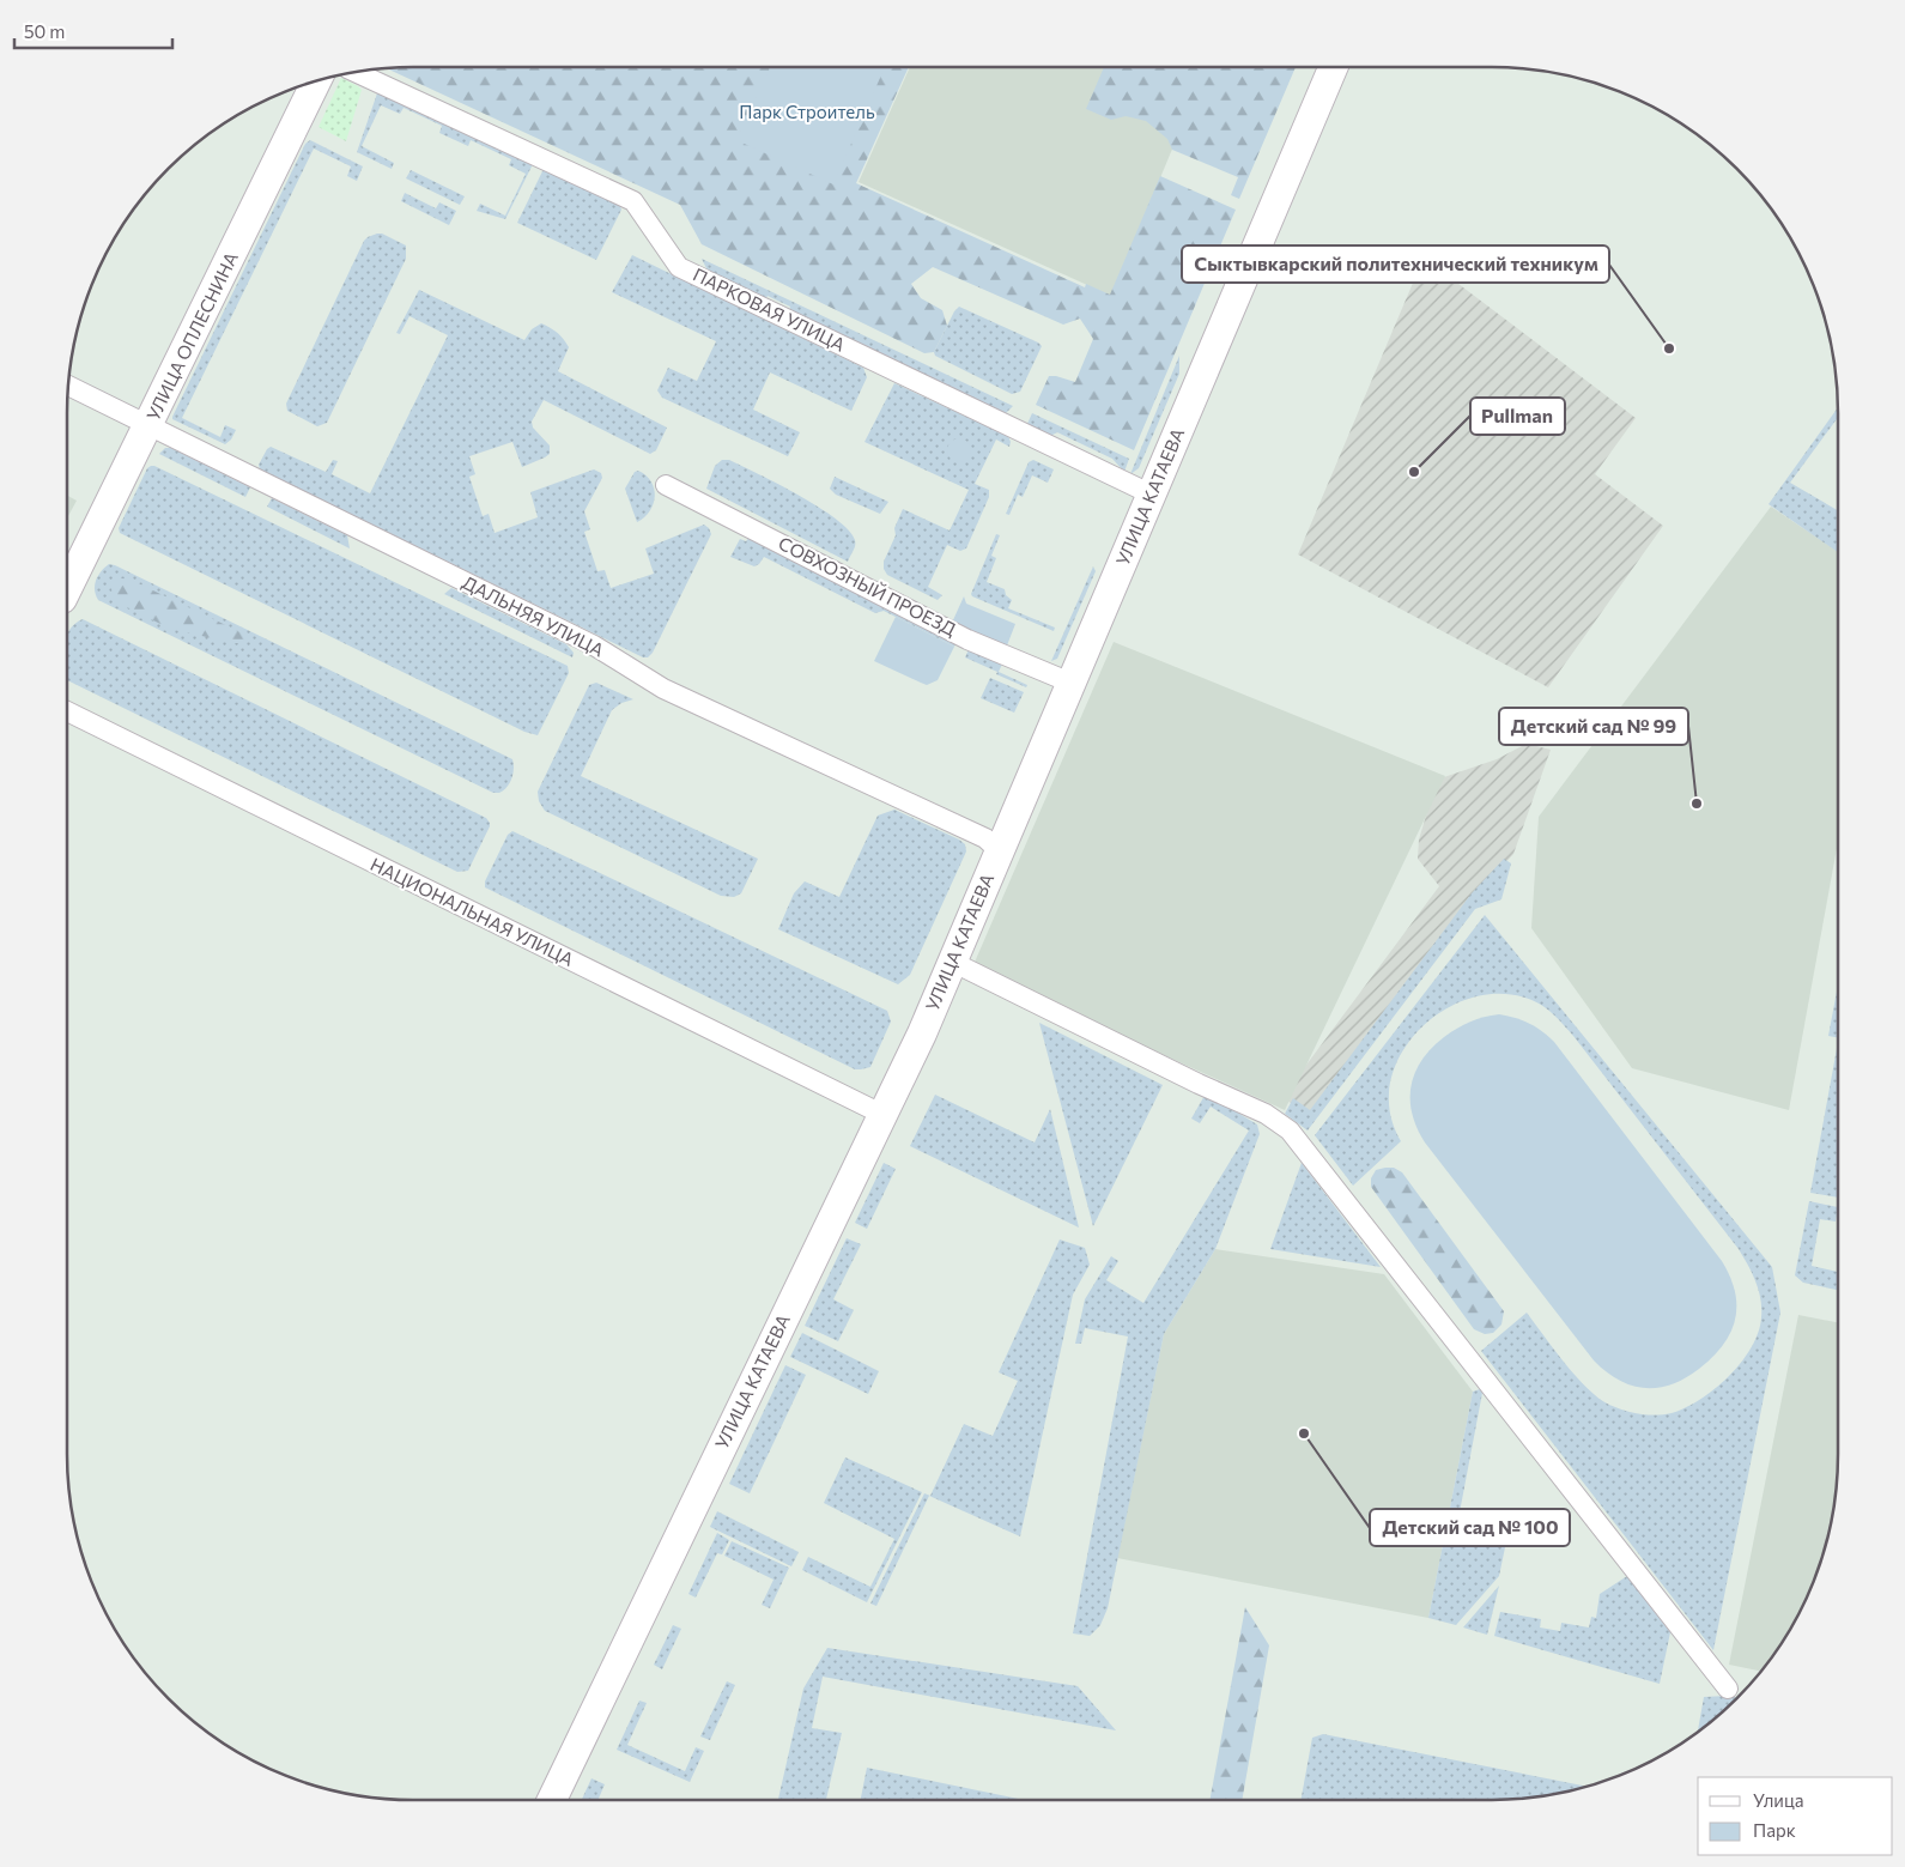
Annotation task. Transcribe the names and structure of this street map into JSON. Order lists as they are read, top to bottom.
{
  "streets": {
    "street": [
      "ПАРКОВАЯ УЛИЦА",
      "УЛИЦА ОПЛЕСНИНА",
      "УЛИЦА КАТАЕВА",
      "СОВХОЗНЫЙ ПРОЕЗД",
      "ДАЛЬНЯЯ УЛИЦА",
      "НАЦИОНАЛЬНАЯ УЛИЦА"
    ]
  },
  "crossings": [
    ["ПАРКОВАЯ УЛИЦА", "УЛИЦА КАТАЕВА"],
    ["УЛИЦА ОПЛЕСНИНА", "ДАЛЬНЯЯ УЛИЦА"],
    ["УЛИЦА КАТАЕВА", "СОВХОЗНЫЙ ПРОЕЗД"],
    ["УЛИЦА КАТАЕВА", "ДАЛЬНЯЯ УЛИЦА"],
    ["УЛИЦА КАТАЕВА", "НАЦИОНАЛЬНАЯ УЛИЦА"]
  ],
  "parks": ["Парк Строитель"],
  "places": [
    "Сыктывкарский политехнический техникум",
    "Pullman",
    "Детский сад № 99",
    "Детский сад № 100"
  ],
  "legend": ["Улица", "Парк"],
  "scale_bar": "50 m"
}
